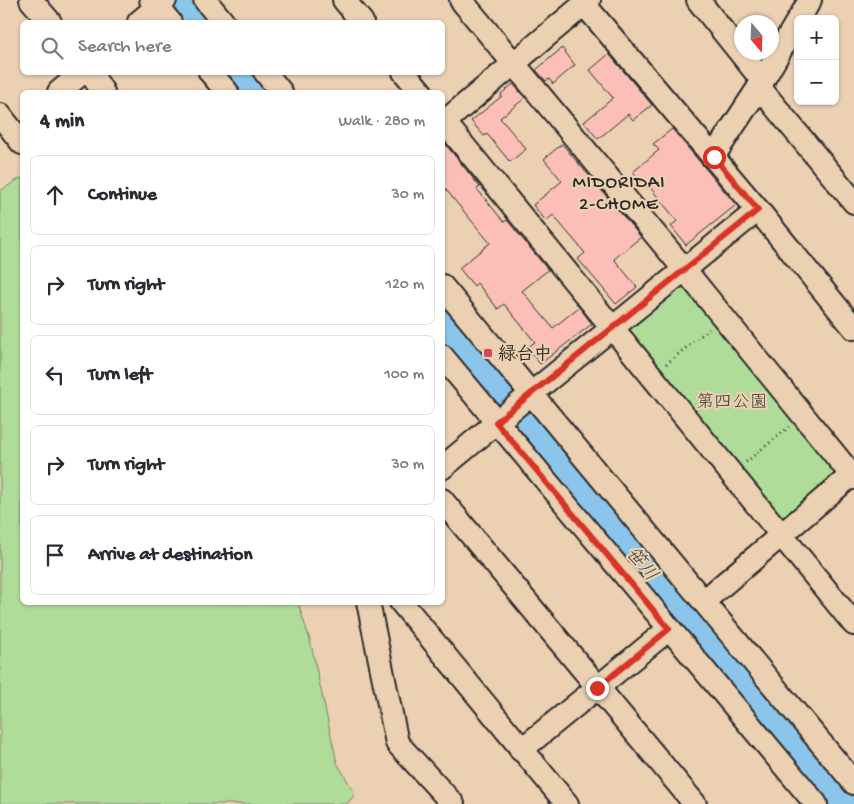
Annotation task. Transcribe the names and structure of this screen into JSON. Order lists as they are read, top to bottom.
{
  "districts": ["MIDORIDAI 2-CHOME"],
  "water": ["笹川"],
  "parks": ["第四公園"],
  "places": {
    "transit": ["緑台中"]
  },
  "north": "bottom",
  "page": {
    "map_buttons": ["+", "−"],
    "search": "Search here",
    "heading": ["4 min", "Walk · 280 m"],
    "list": [
      ["Continue", "30 m"],
      ["Turn right", "120 m"],
      ["Turn left", "100 m"],
      ["Turn right", "30 m"],
      "Arrive at destination"
    ]
  }
}
